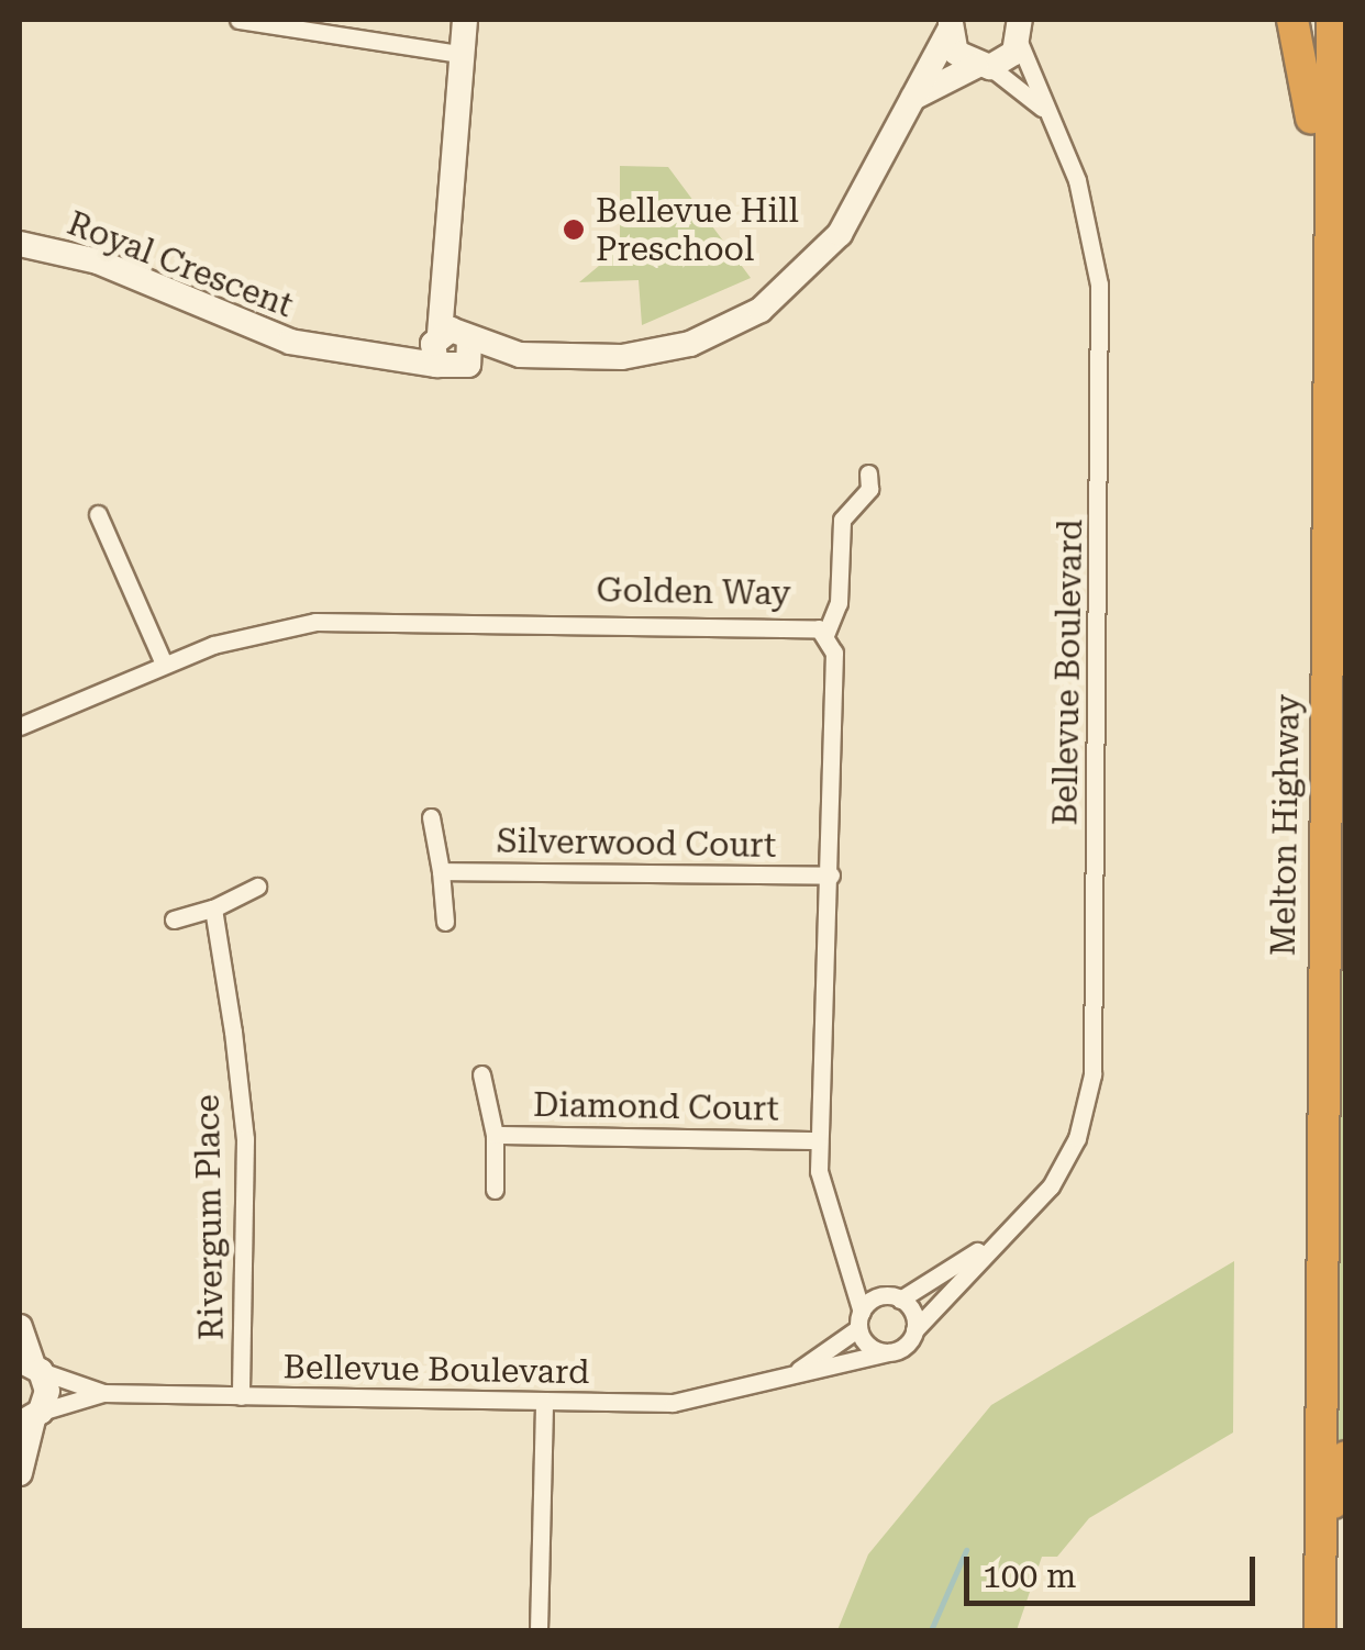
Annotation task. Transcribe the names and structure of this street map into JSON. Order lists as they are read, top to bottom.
{
  "streets": {
    "highway": ["Melton Highway"],
    "street": [
      "Royal Crescent",
      "Golden Way",
      "Bellevue Boulevard",
      "Silverwood Court",
      "Diamond Court",
      "Rivergum Place"
    ]
  },
  "crossings": [
    ["Golden Way", "Bellevue Boulevard"],
    ["Golden Way", "Silverwood Court"],
    ["Golden Way", "Diamond Court"],
    ["Bellevue Boulevard", "Rivergum Place"]
  ],
  "places": ["Bellevue Hill Preschool"],
  "scale_bar": "100 m"
}
